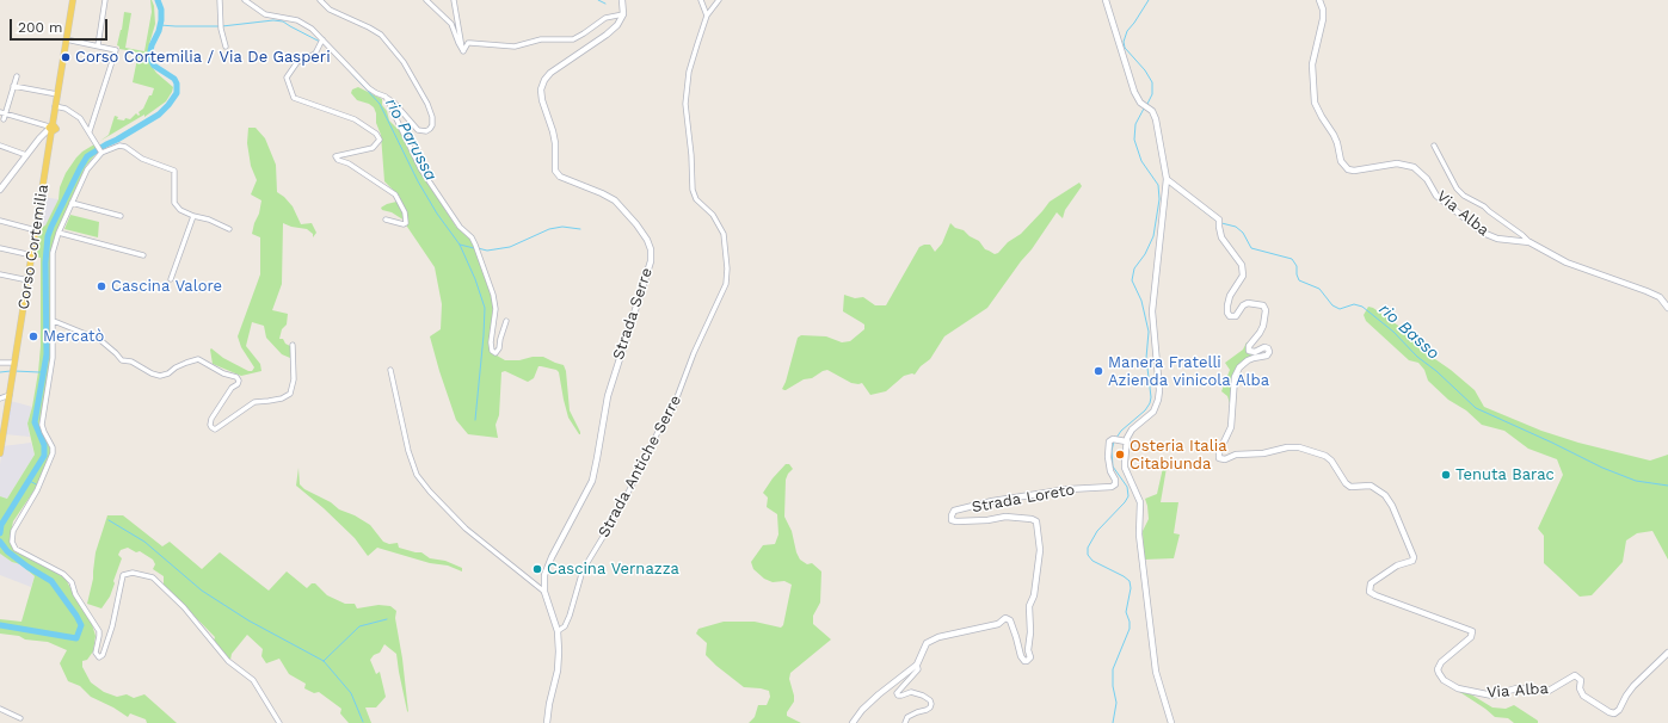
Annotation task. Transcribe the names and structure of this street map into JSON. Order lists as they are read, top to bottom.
{
  "streets": {
    "main road": ["Corso Cortemilia"],
    "street": [
      "Via Alba",
      "Strada Serre",
      "Strada Antiche Serre",
      "Strada Loreto"
    ]
  },
  "crossings": [
    ["Strada Serre", "Strada Antiche Serre"]
  ],
  "water": ["rio Parussa", "rio Basso"],
  "places": [
    "Corso Cortemilia / Via De Gasperi",
    "Cascina Valore",
    "Mercatò",
    "Manera Fratelli Azienda vinicola Alba",
    "Osteria Italia Citabiunda",
    "Tenuta Barac",
    "Cascina Vernazza"
  ],
  "scale_bar": "200 m"
}
